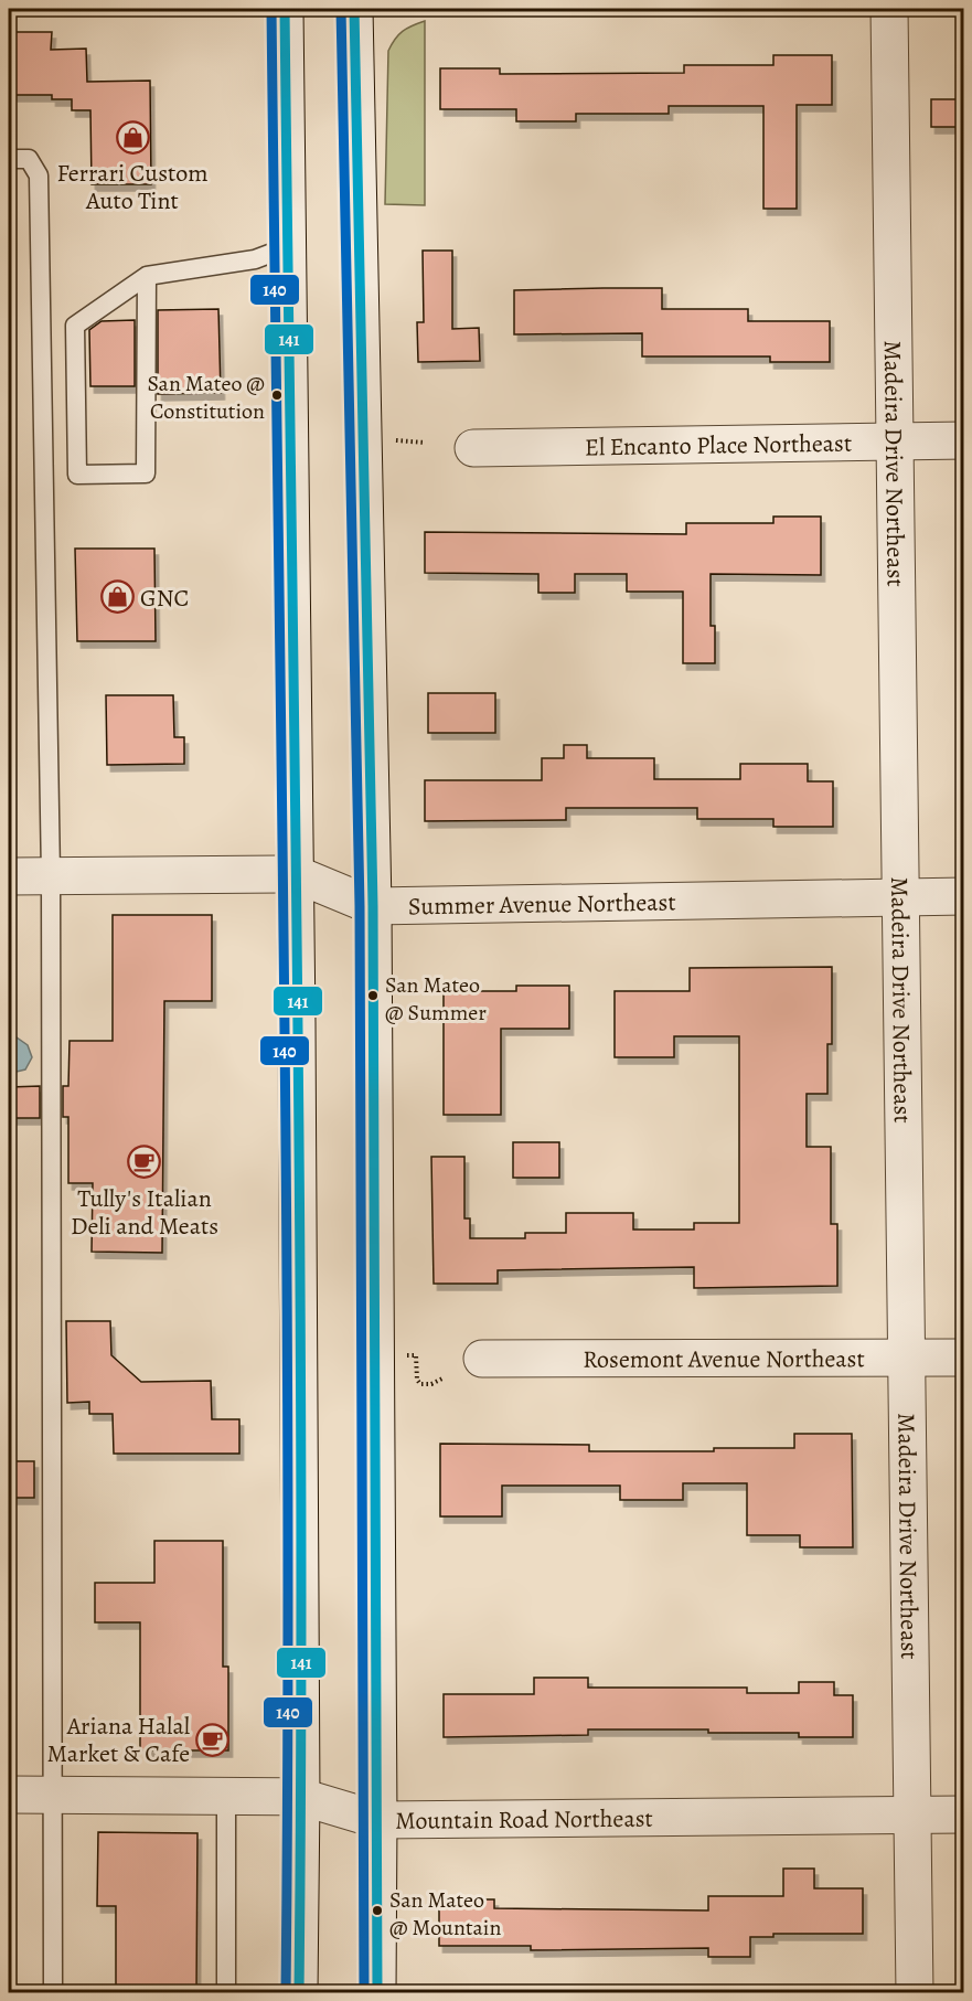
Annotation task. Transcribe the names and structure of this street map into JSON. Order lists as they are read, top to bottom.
{
  "streets": {
    "street": [
      "El Encanto Place Northeast",
      "Madeira Drive Northeast",
      "Summer Avenue Northeast",
      "Rosemont Avenue Northeast",
      "Mountain Road Northeast"
    ]
  },
  "crossings": [
    ["El Encanto Place Northeast", "Madeira Drive Northeast"],
    ["Madeira Drive Northeast", "Summer Avenue Northeast"],
    ["Madeira Drive Northeast", "Rosemont Avenue Northeast"],
    ["Madeira Drive Northeast", "Mountain Road Northeast"]
  ],
  "places": {
    "shop": ["Ferrari Custom Auto Tint", "GNC"],
    "other": ["San Mateo @ Constitution", "San Mateo @ Summer", "San Mateo @ Mountain"],
    "cafe": ["Tully's Italian Deli and Meats", "Ariana Halal Market & Cafe"]
  },
  "lines": ["transit line 141", "transit line 140"]
}
